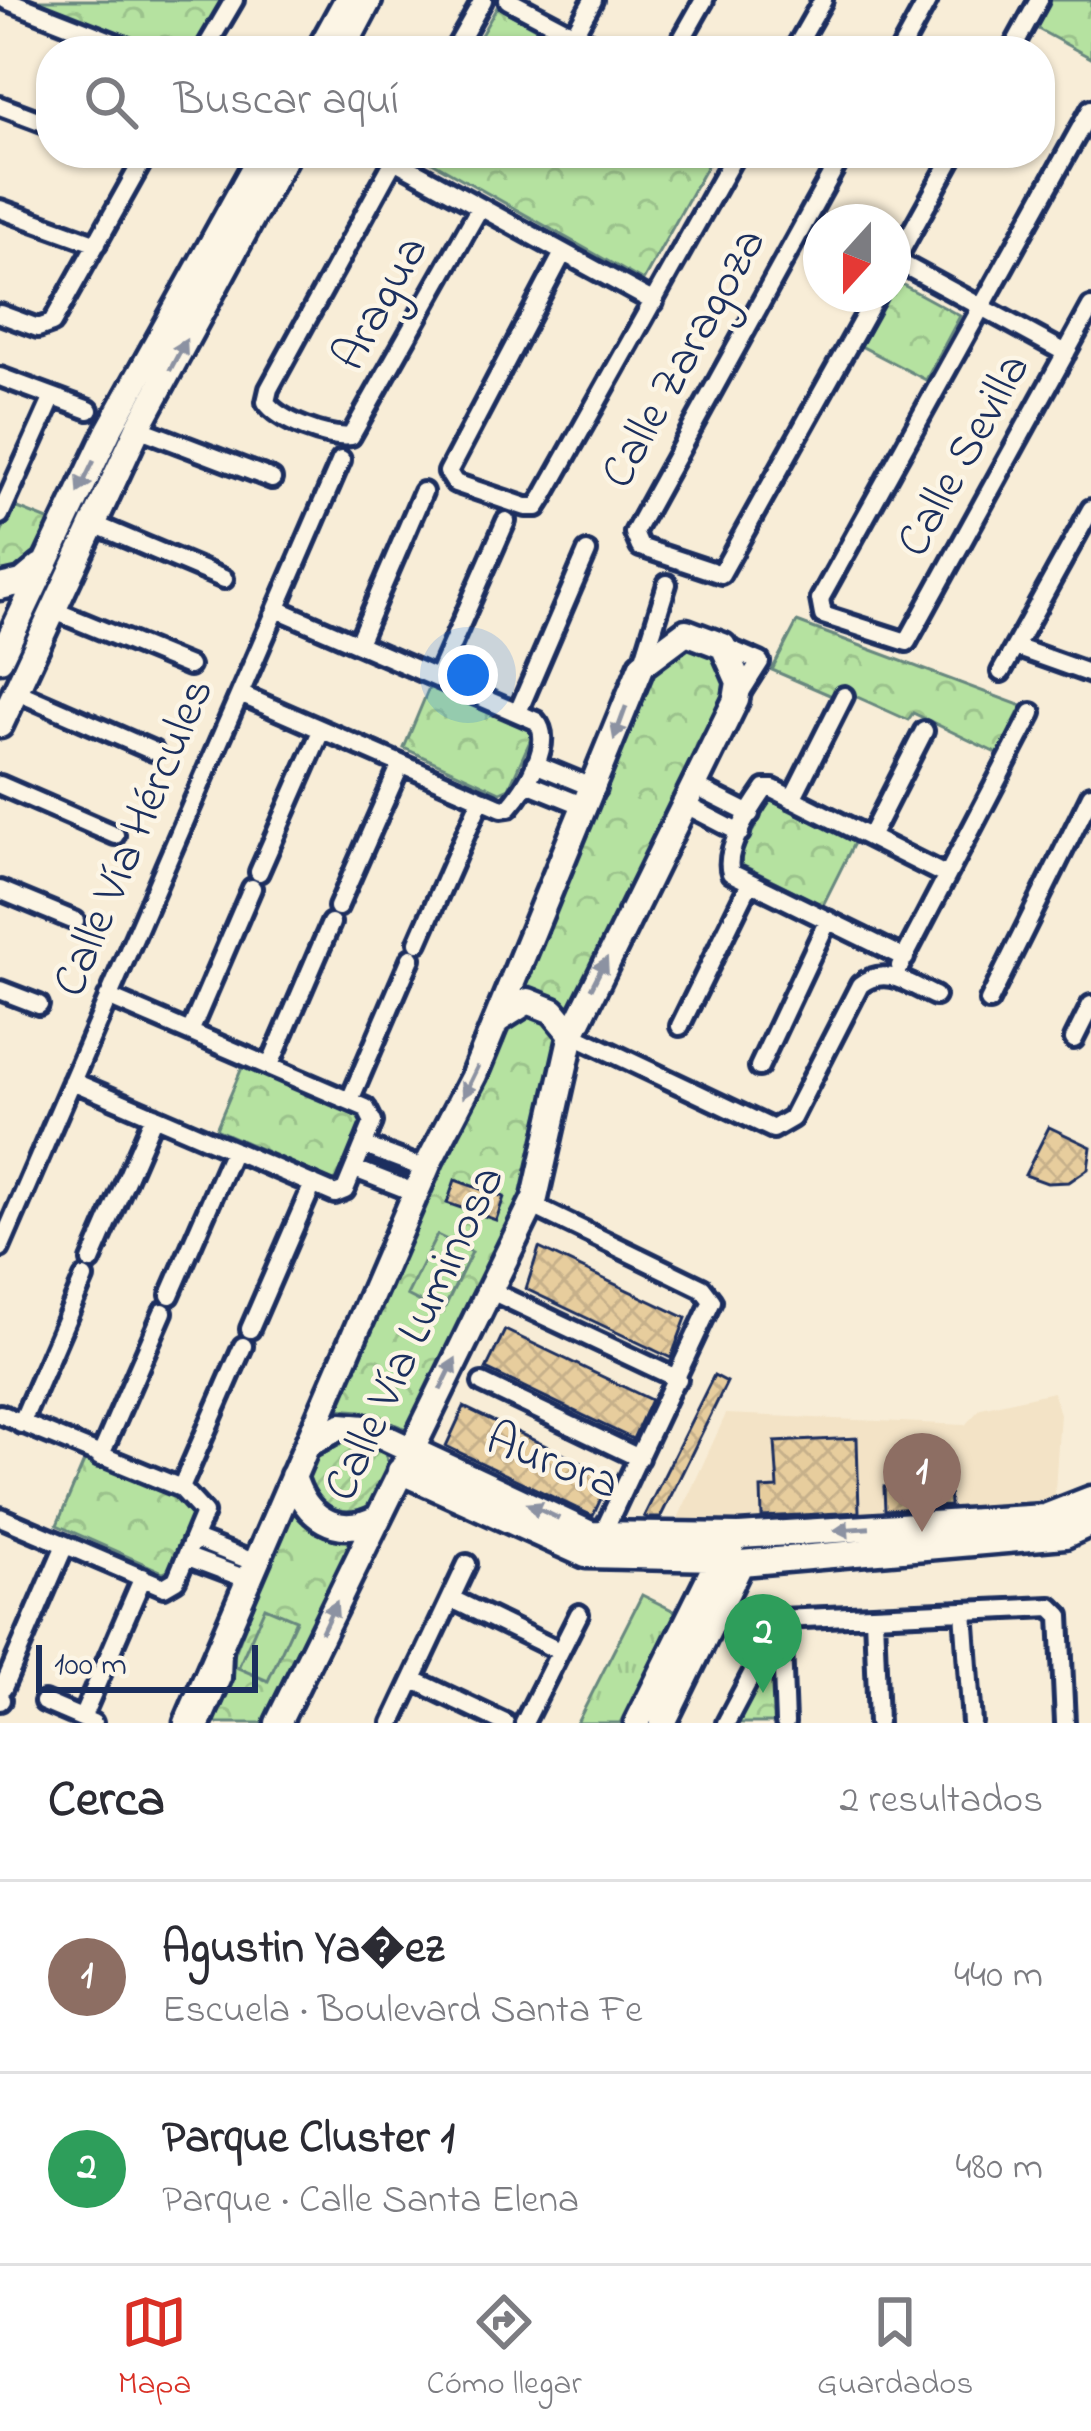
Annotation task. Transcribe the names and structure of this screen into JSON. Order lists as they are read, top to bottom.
{
  "streets": {
    "street": [
      "Aragua",
      "Calle Zaragoza",
      "Calle Sevilla",
      "Calle Vía Hércules",
      "Calle Vía Luminosa",
      "Aurora"
    ]
  },
  "crossings": [
    ["Calle Vía Luminosa", "Aurora"]
  ],
  "scale_bar": "100 m",
  "north": "bottom",
  "page": {
    "search": "Buscar aquí",
    "pins": ["1", "2"],
    "scale": "100 m",
    "heading": ["Cerca", "2 resultados"],
    "list": [
      {
        "mark": "1",
        "name": "Agustin Ya�ez",
        "note": "Escuela · Boulevard Santa Fe",
        "value": "440 m"
      },
      {
        "mark": "2",
        "name": "Parque Cluster 1",
        "note": "Parque · Calle Santa Elena",
        "value": "480 m"
      }
    ],
    "nav": ["Mapa", "Cómo llegar", "Guardados"]
  }
}
